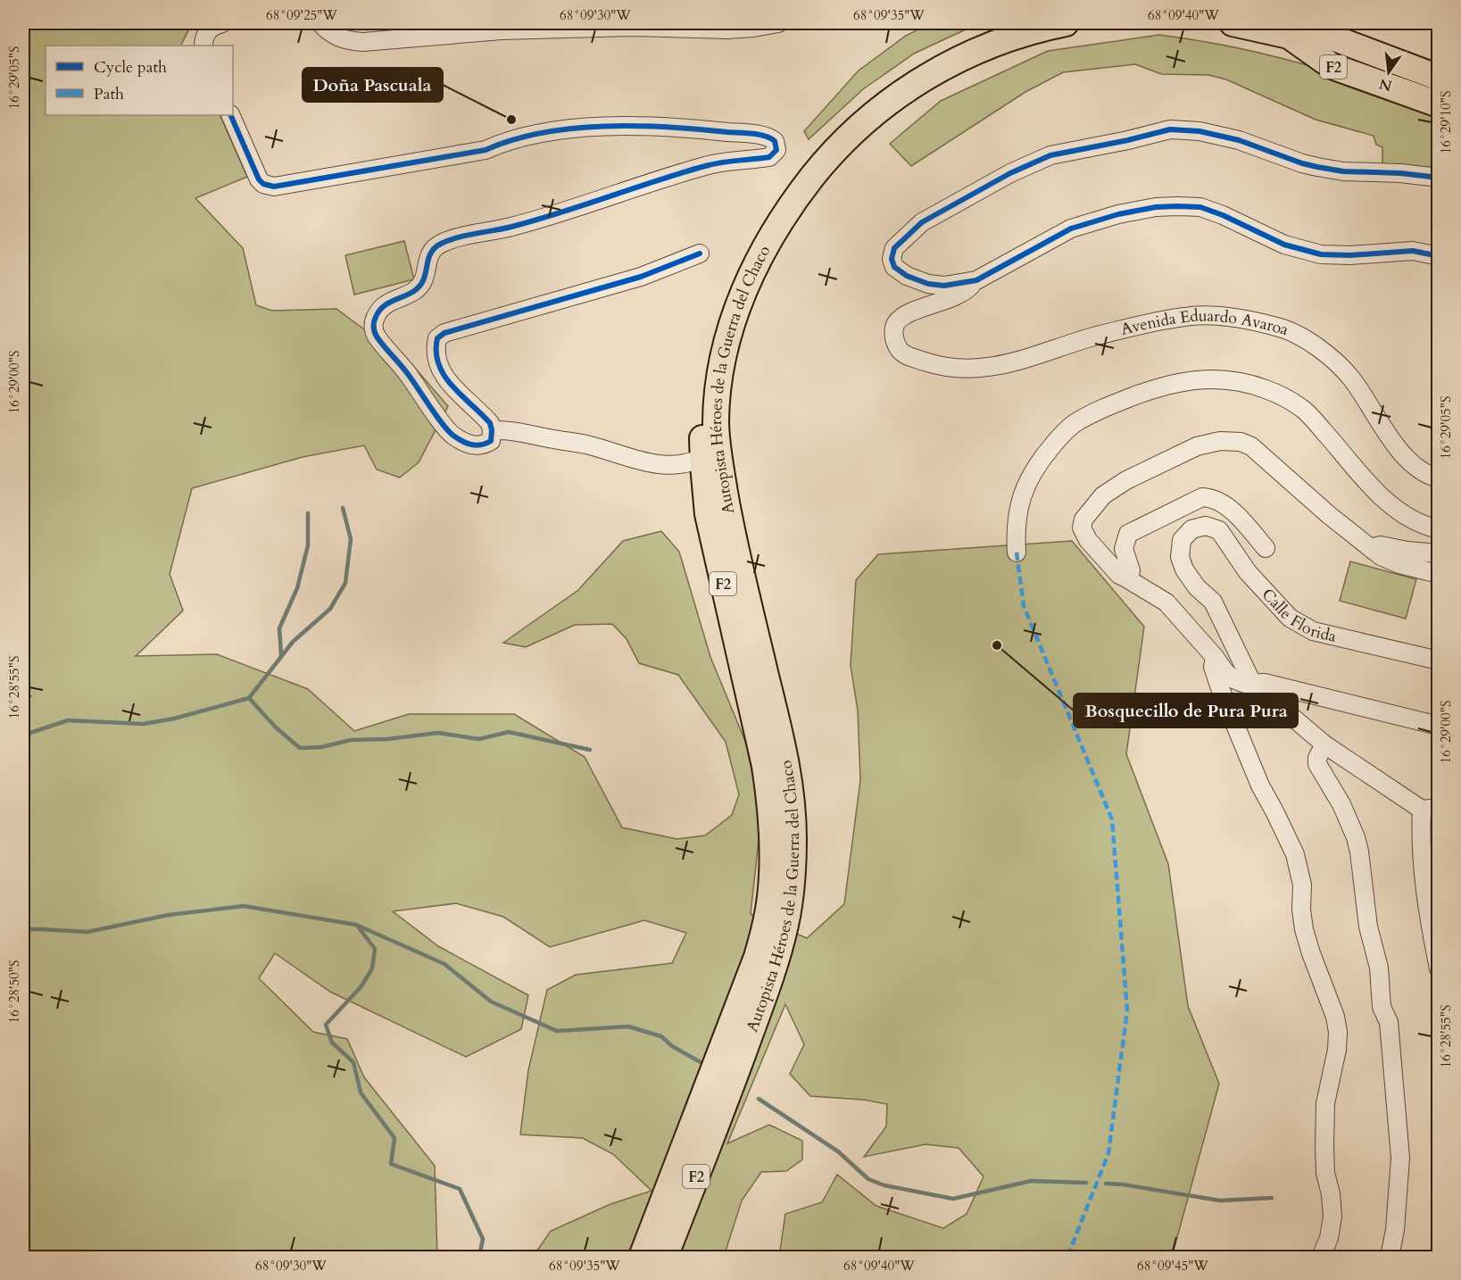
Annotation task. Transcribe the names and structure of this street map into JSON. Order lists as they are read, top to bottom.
{
  "streets": {
    "highway": ["F2", "Autopista Héroes de la Guerra del Chaco"],
    "street": ["Avenida Eduardo Avaroa", "Calle Florida"]
  },
  "places": ["Doña Pascuala", "Bosquecillo de Pura Pura"],
  "legend": ["Cycle path", "Path"],
  "north": "bottom",
  "coordinates": [
    "68°09'25\"W",
    "68°09'30\"W",
    "68°09'35\"W",
    "68°09'40\"W",
    "16°29'05\"S",
    "16°29'10\"S",
    "16°29'00\"S",
    "16°28'55\"S",
    "16°28'50\"S",
    "68°09'45\"W"
  ]
}
